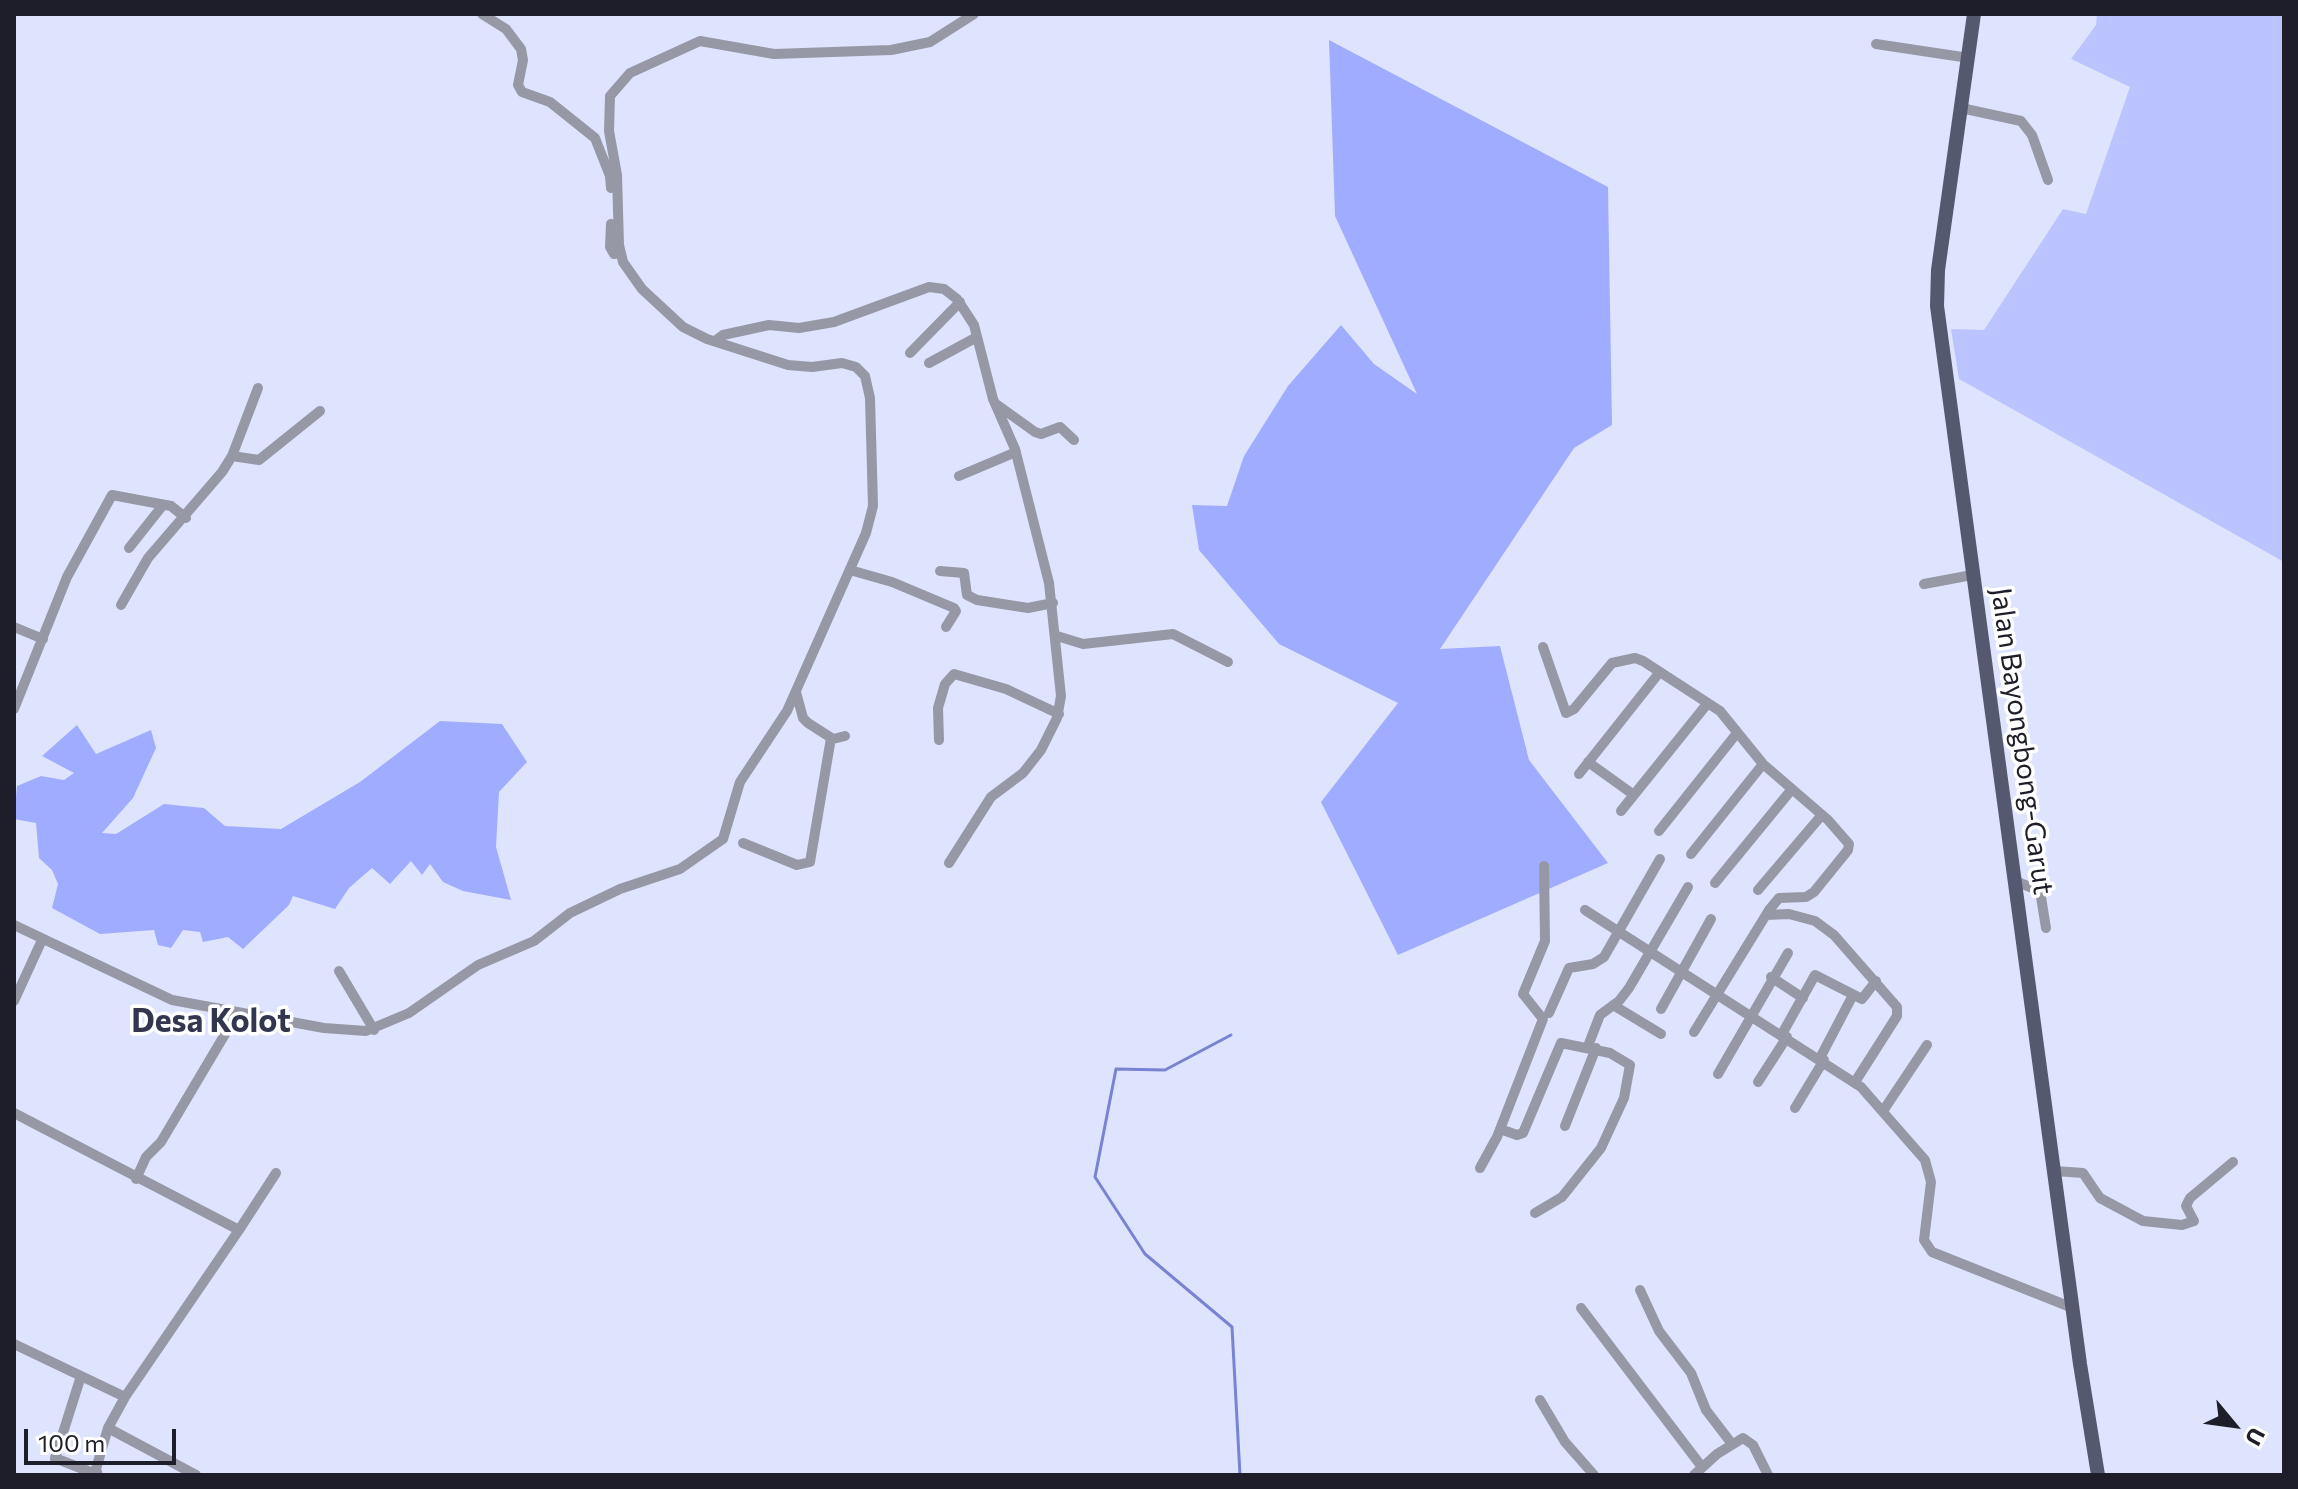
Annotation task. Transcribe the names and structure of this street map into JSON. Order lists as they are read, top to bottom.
{
  "streets": {
    "main road": ["Jalan Bayongbong-Garut"]
  },
  "districts": ["Desa Kolot"],
  "scale_bar": "100 m",
  "north": "bottom right"
}
